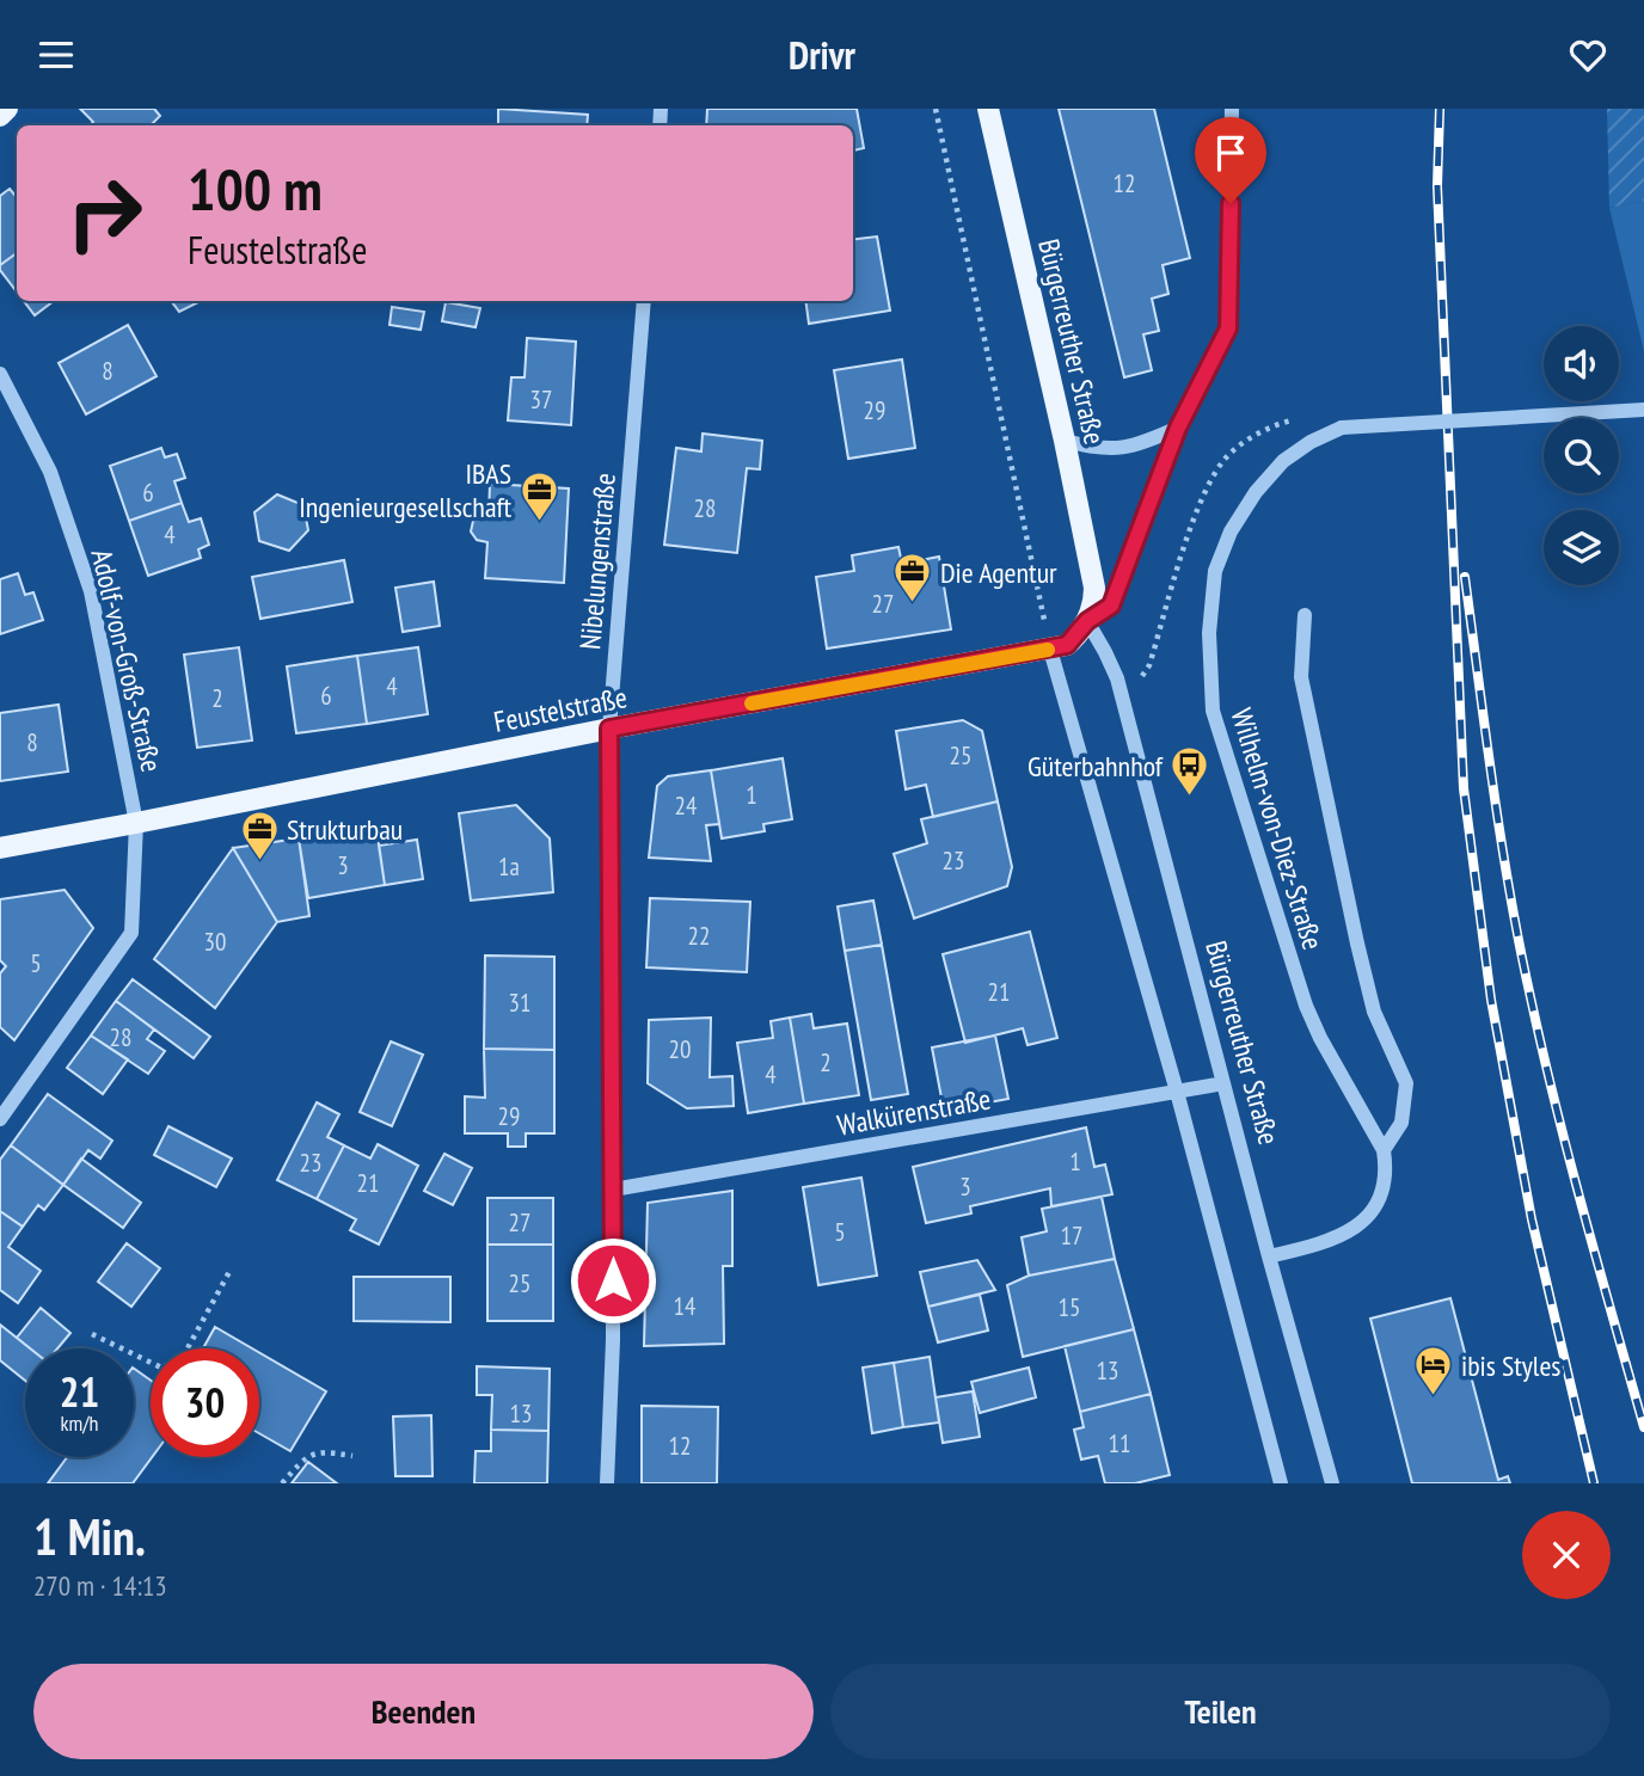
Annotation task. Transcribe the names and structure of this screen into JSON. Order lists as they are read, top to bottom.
{
  "streets": {
    "main road": ["Bürgerreuther Straße", "Feustelstraße"],
    "street": [
      "Nibelungenstraße",
      "Adolf-von-Groß-Straße",
      "Wilhelm-von-Diez-Straße",
      "Walkürenstraße"
    ]
  },
  "crossings": [
    ["Bürgerreuther Straße", "Feustelstraße"],
    ["Bürgerreuther Straße", "Wilhelm-von-Diez-Straße"],
    ["Bürgerreuther Straße", "Walkürenstraße"],
    ["Nibelungenstraße", "Feustelstraße"],
    ["Nibelungenstraße", "Walkürenstraße"],
    ["Adolf-von-Groß-Straße", "Feustelstraße"]
  ],
  "places": {
    "office": ["IBAS Ingenieurgesellschaft", "Die Agentur", "Strukturbau"],
    "bus stop": ["Güterbahnhof"],
    "hotel": ["ibis Styles"]
  },
  "house_numbers": [
    "12",
    "8",
    "37",
    "29",
    "6",
    "28",
    "4",
    "27",
    "4",
    "6",
    "2",
    "8",
    "25",
    "1",
    "24",
    "23",
    "3",
    "1a",
    "22",
    "30",
    "5",
    "21",
    "31",
    "28",
    "20",
    "2",
    "4",
    "29",
    "1",
    "23",
    "21",
    "3",
    "27",
    "5",
    "17",
    "25",
    "14",
    "15",
    "13",
    "13",
    "11",
    "12"
  ],
  "page": {
    "header": "Drivr",
    "turn": ["100 m", "Feustelstraße"],
    "speed": "21 km/h",
    "limit": "30",
    "heading": ["1 Min.", "270 m · 14:13"],
    "buttons": ["Beenden", "Teilen"]
  }
}
